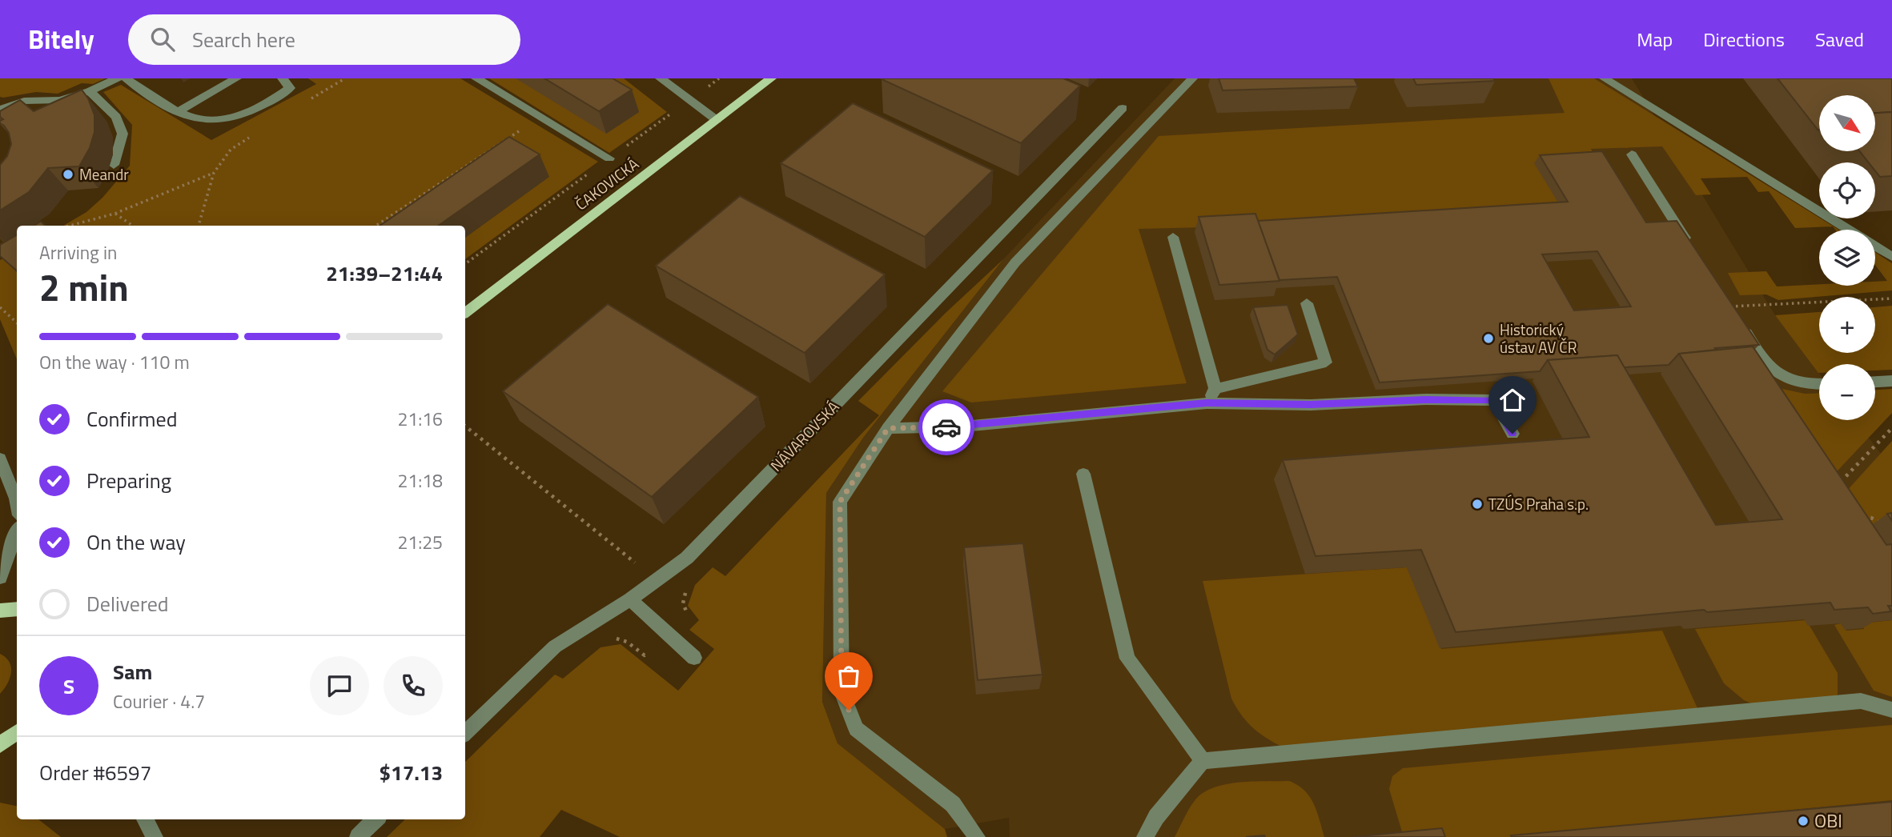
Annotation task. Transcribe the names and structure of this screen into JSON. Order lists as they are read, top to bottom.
{
  "streets": {
    "main road": ["ČAKOVICKÁ"],
    "street": ["NÁVAROVSKÁ"]
  },
  "places": [
    "Meandr",
    "Historický ústav AV ČR",
    "TZÚS Praha s.p.",
    "OBI"
  ],
  "north": "bottom right",
  "page": {
    "header": "Bitely",
    "search": "Search here",
    "nav": ["Map", "Directions", "Saved"],
    "map_buttons": ["+", "−"],
    "heading": ["2 min", "Arriving in", "21:39–21:44"],
    "panel": [
      "Sam",
      "Courier · 4.7",
      "Order #6597",
      "$17.13"
    ],
    "bar": "On the way · 110 m",
    "list": [
      ["Confirmed", "21:16"],
      ["Preparing", "21:18"],
      ["On the way", "21:25"],
      "Delivered"
    ],
    "round": "S"
  }
}
